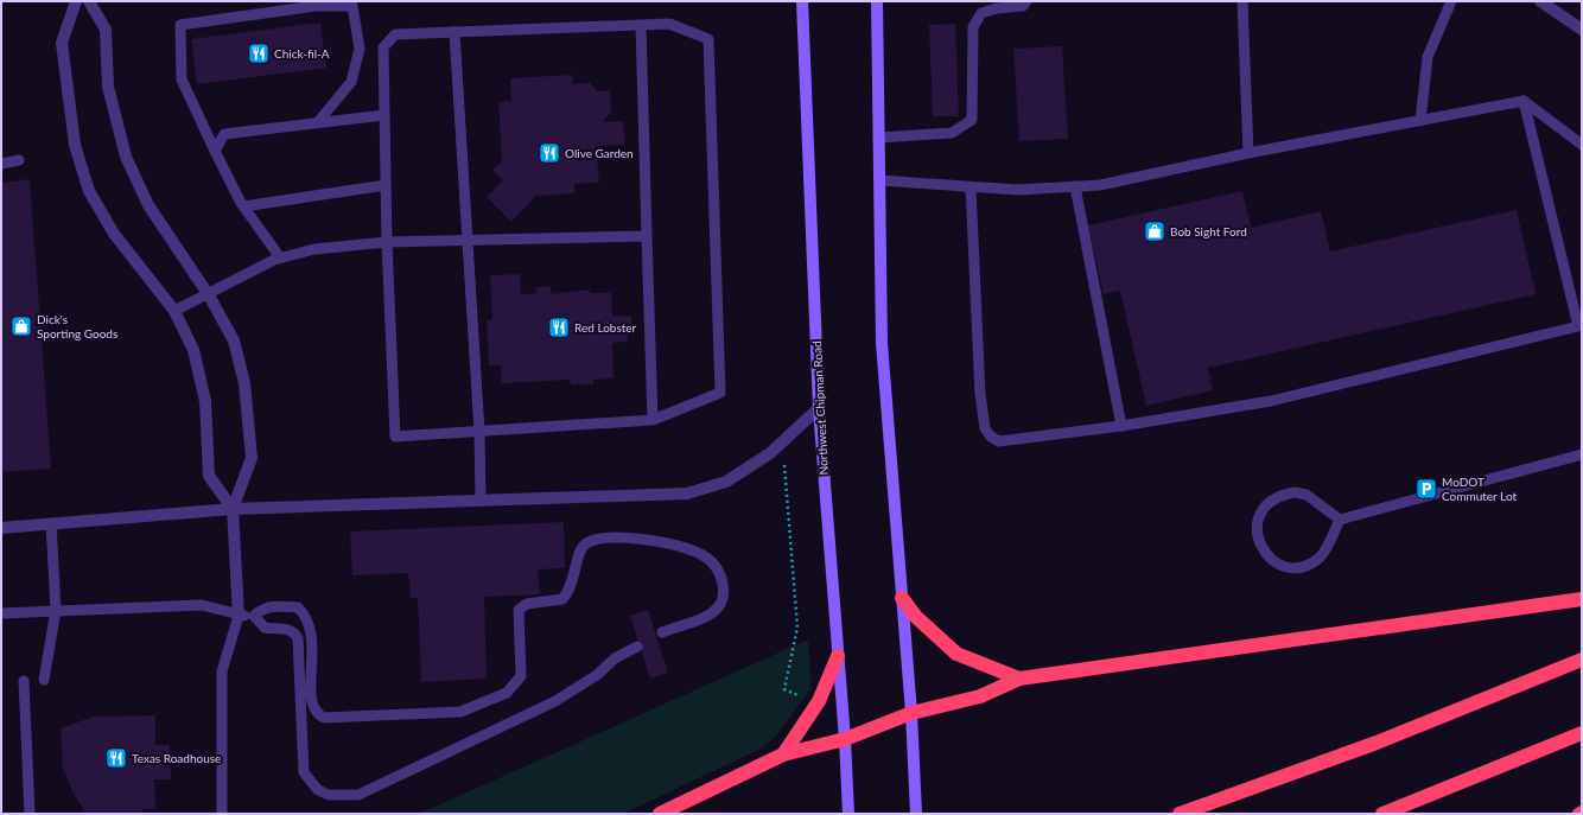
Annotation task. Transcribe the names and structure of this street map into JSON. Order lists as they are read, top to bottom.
{
  "streets": {
    "main road": ["Northwest Chipman Road"]
  },
  "places": {
    "restaurant": [
      "Chick-fil-A",
      "Olive Garden",
      "Red Lobster",
      "Texas Roadhouse"
    ],
    "shop": ["Bob Sight Ford", "Dick's Sporting Goods"],
    "parking": ["MoDOT Commuter Lot"]
  }
}
